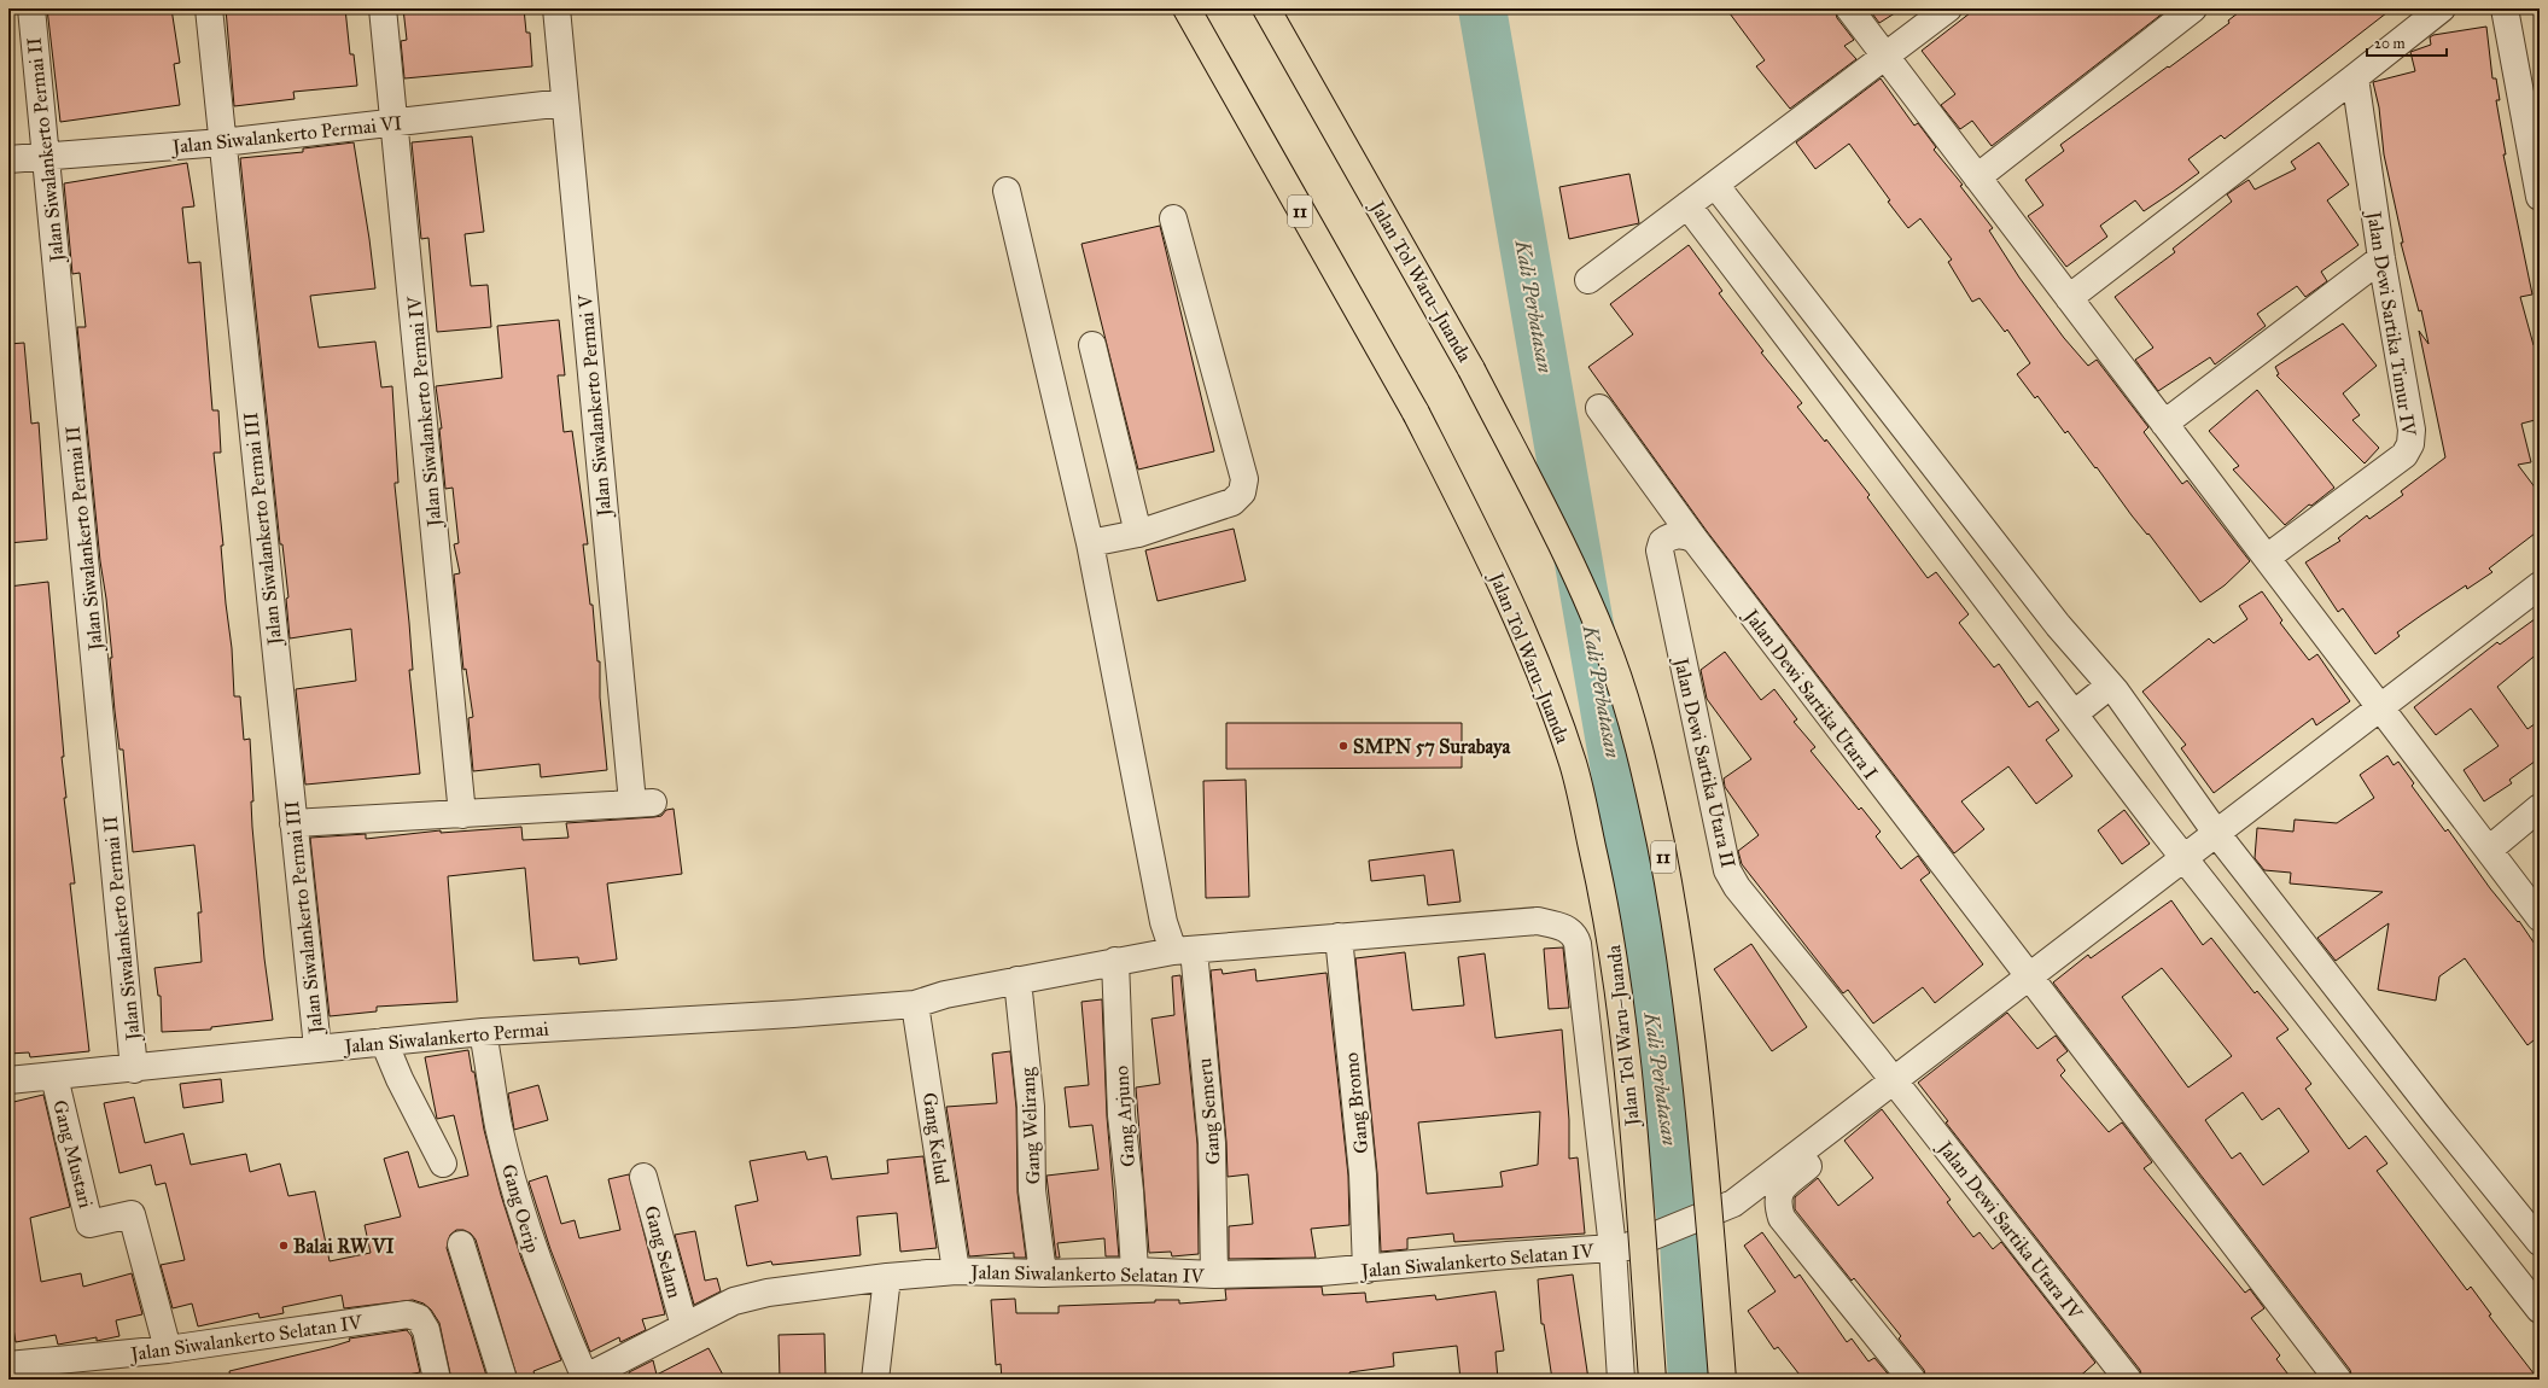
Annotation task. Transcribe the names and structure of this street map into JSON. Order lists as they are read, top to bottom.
{
  "streets": {
    "highway": ["11", "Jalan Tol Waru–Juanda"],
    "street": [
      "Jalan Siwalankerto Permai VI",
      "Jalan Siwalankerto Permai II",
      "Jalan Dewi Sartika Timur IV",
      "Jalan Siwalankerto Permai V",
      "Jalan Siwalankerto Permai IV",
      "Jalan Siwalankerto Permai III",
      "Jalan Dewi Sartika Utara I",
      "Jalan Dewi Sartika Utara II",
      "Jalan Siwalankerto Permai",
      "Gang Bromo",
      "Gang Semeru",
      "Gang Arjuno",
      "Gang Welirang",
      "Gang Kelud",
      "Gang Mustari",
      "Gang Oerip",
      "Jalan Dewi Sartika Utara IV",
      "Gang Selam",
      "Jalan Siwalankerto Selatan IV"
    ]
  },
  "crossings": [
    ["Jalan Siwalankerto Permai VI", "Jalan Siwalankerto Permai II"],
    ["Jalan Siwalankerto Permai VI", "Jalan Siwalankerto Permai V"],
    ["Jalan Siwalankerto Permai VI", "Jalan Siwalankerto Permai IV"],
    ["Jalan Siwalankerto Permai VI", "Jalan Siwalankerto Permai III"],
    ["Jalan Siwalankerto Permai II", "Jalan Siwalankerto Permai"],
    ["Jalan Siwalankerto Permai V", "Jalan Siwalankerto Permai IV"],
    ["Jalan Siwalankerto Permai III", "Jalan Siwalankerto Permai"],
    ["Jalan Dewi Sartika Utara I", "Jalan Dewi Sartika Utara II"],
    ["Jalan Dewi Sartika Utara I", "Jalan Siwalankerto Selatan IV"],
    ["Jalan Dewi Sartika Utara II", "Jalan Dewi Sartika Utara IV"],
    ["Jalan Dewi Sartika Utara II", "Jalan Siwalankerto Selatan IV"],
    ["Jalan Siwalankerto Permai", "Gang Bromo"],
    ["Jalan Siwalankerto Permai", "Gang Semeru"],
    ["Jalan Siwalankerto Permai", "Gang Arjuno"],
    ["Jalan Siwalankerto Permai", "Gang Welirang"],
    ["Jalan Siwalankerto Permai", "Gang Kelud"],
    ["Jalan Siwalankerto Permai", "Gang Mustari"],
    ["Jalan Siwalankerto Permai", "Gang Oerip"],
    ["Jalan Siwalankerto Permai", "Jalan Siwalankerto Selatan IV"],
    ["Gang Bromo", "Jalan Siwalankerto Selatan IV"],
    ["Gang Semeru", "Jalan Siwalankerto Selatan IV"],
    ["Gang Arjuno", "Jalan Siwalankerto Selatan IV"],
    ["Gang Welirang", "Jalan Siwalankerto Selatan IV"],
    ["Gang Kelud", "Jalan Siwalankerto Selatan IV"],
    ["Gang Mustari", "Jalan Siwalankerto Selatan IV"],
    ["Gang Oerip", "Jalan Siwalankerto Selatan IV"],
    ["Jalan Dewi Sartika Utara IV", "Jalan Siwalankerto Selatan IV"],
    ["Gang Selam", "Jalan Siwalankerto Selatan IV"]
  ],
  "water": ["Kali Perbatasan"],
  "places": ["SMPN 57 Surabaya", "Balai RW VI"],
  "scale_bar": "20 m"
}
